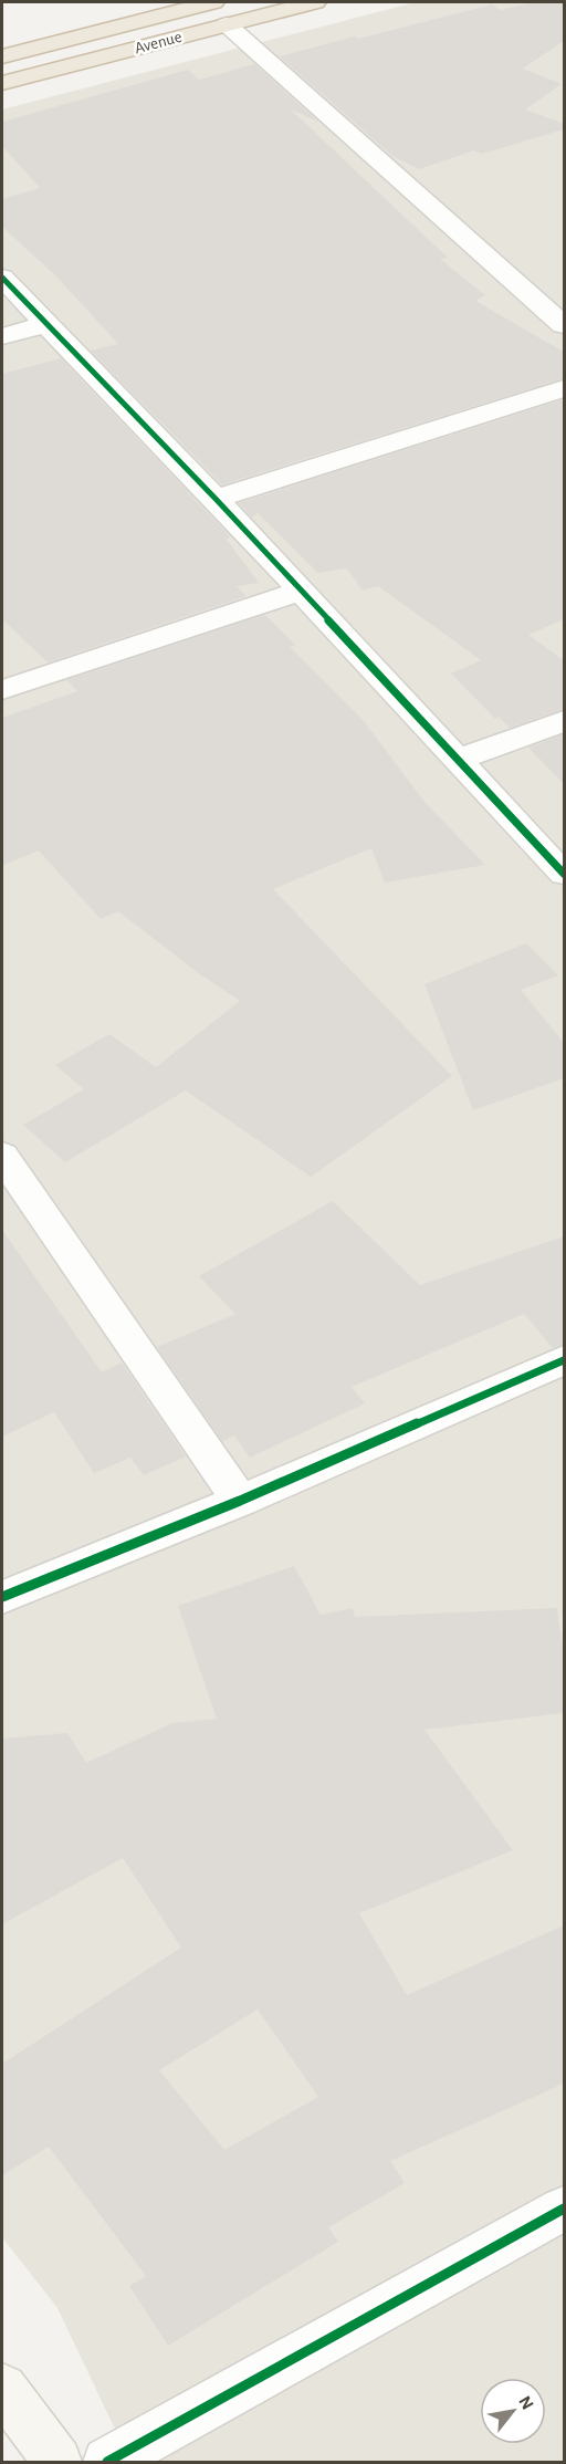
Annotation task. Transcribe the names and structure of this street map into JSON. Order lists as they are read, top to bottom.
{
  "streets": {
    "highway": ["Avenue"]
  },
  "north": "top right"
}
